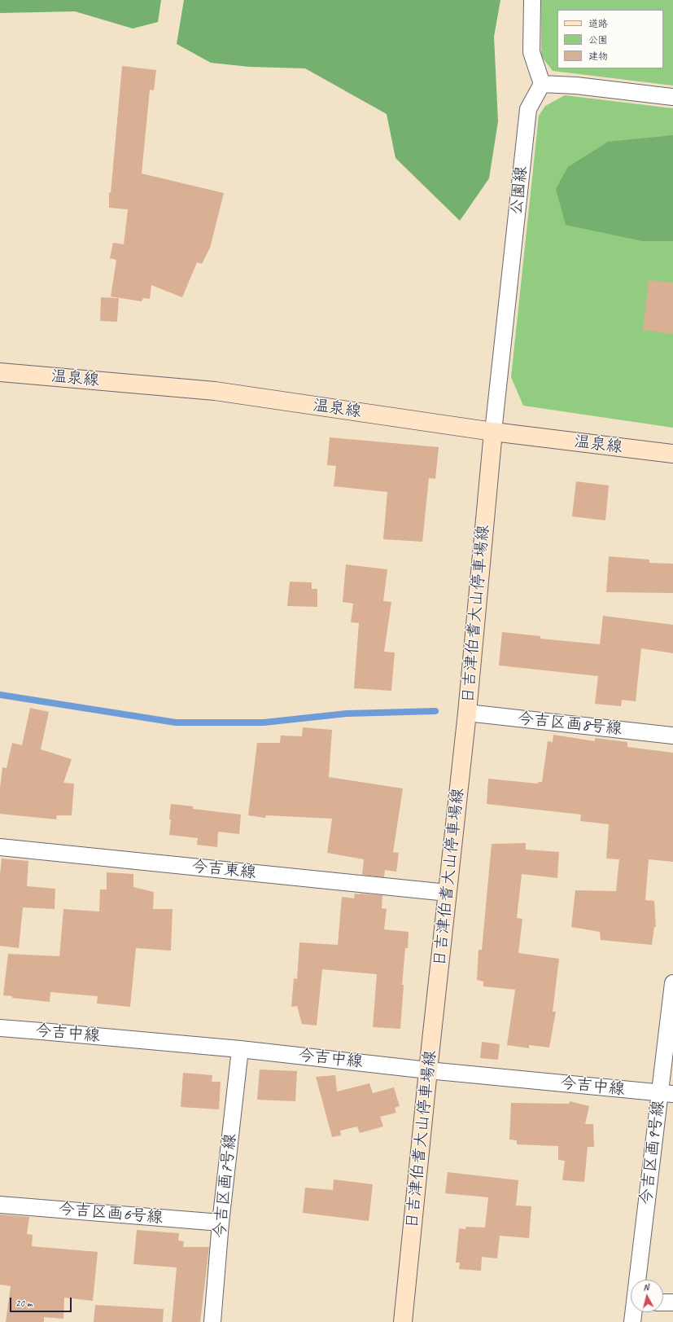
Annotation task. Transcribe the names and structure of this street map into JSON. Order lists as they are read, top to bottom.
{
  "streets": {
    "main road": ["温泉線", "日吉津伯耆大山停車場線"],
    "street": [
      "公園線",
      "今吉区画8号線",
      "今吉東線",
      "今吉中線",
      "今吉区画9号線",
      "今吉区画7号線",
      "今吉区画6号線"
    ]
  },
  "crossings": [
    ["公園線", "温泉線"],
    ["公園線", "日吉津伯耆大山停車場線"],
    ["温泉線", "日吉津伯耆大山停車場線"],
    ["日吉津伯耆大山停車場線", "今吉区画8号線"],
    ["日吉津伯耆大山停車場線", "今吉東線"],
    ["日吉津伯耆大山停車場線", "今吉中線"],
    ["今吉中線", "今吉区画9号線"],
    ["今吉中線", "今吉区画7号線"],
    ["今吉区画7号線", "今吉区画6号線"]
  ],
  "legend": ["道路", "公園", "建物"],
  "scale_bar": "20 m",
  "north": "top"
}
